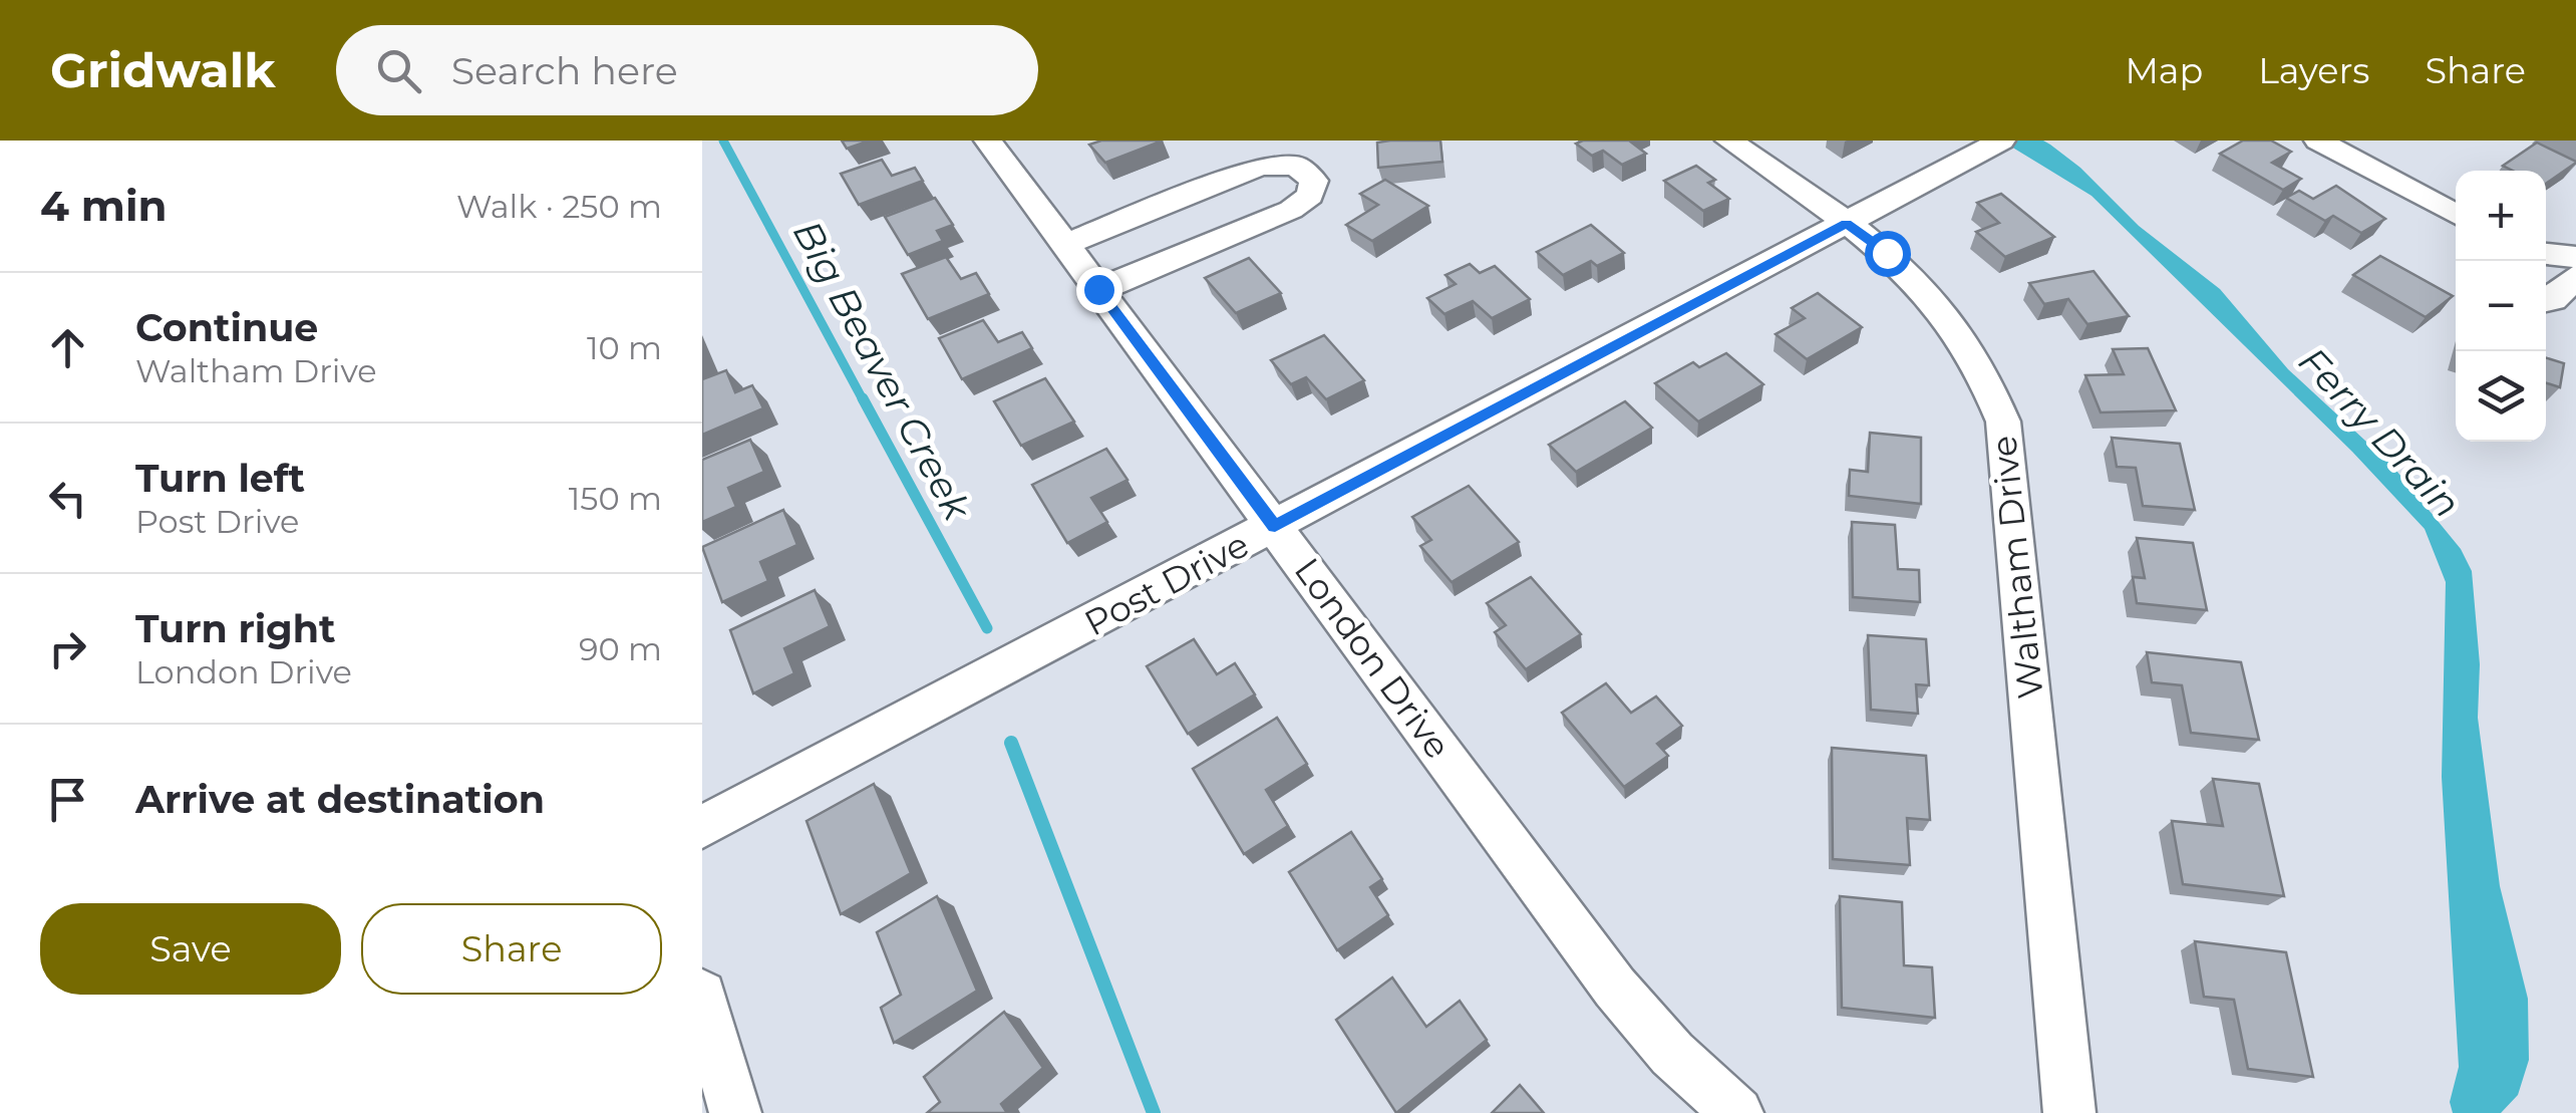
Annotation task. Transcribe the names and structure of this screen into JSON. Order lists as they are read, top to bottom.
{
  "streets": {
    "street": ["Waltham Drive", "Post Drive", "London Drive"]
  },
  "crossings": [
    ["Waltham Drive", "Post Drive"],
    ["Post Drive", "London Drive"]
  ],
  "water": ["Big Beaver Creek", "Ferry Drain"],
  "page": {
    "header": "Gridwalk",
    "search": "Search here",
    "nav": ["Map", "Layers", "Share"],
    "heading": ["4 min", "Walk · 250 m"],
    "map_buttons": ["+", "−"],
    "list": [
      ["Continue", "Waltham Drive", "10 m"],
      ["Turn left", "Post Drive", "150 m"],
      ["Turn right", "London Drive", "90 m"],
      "Arrive at destination"
    ],
    "buttons": ["Save", "Share"]
  }
}
